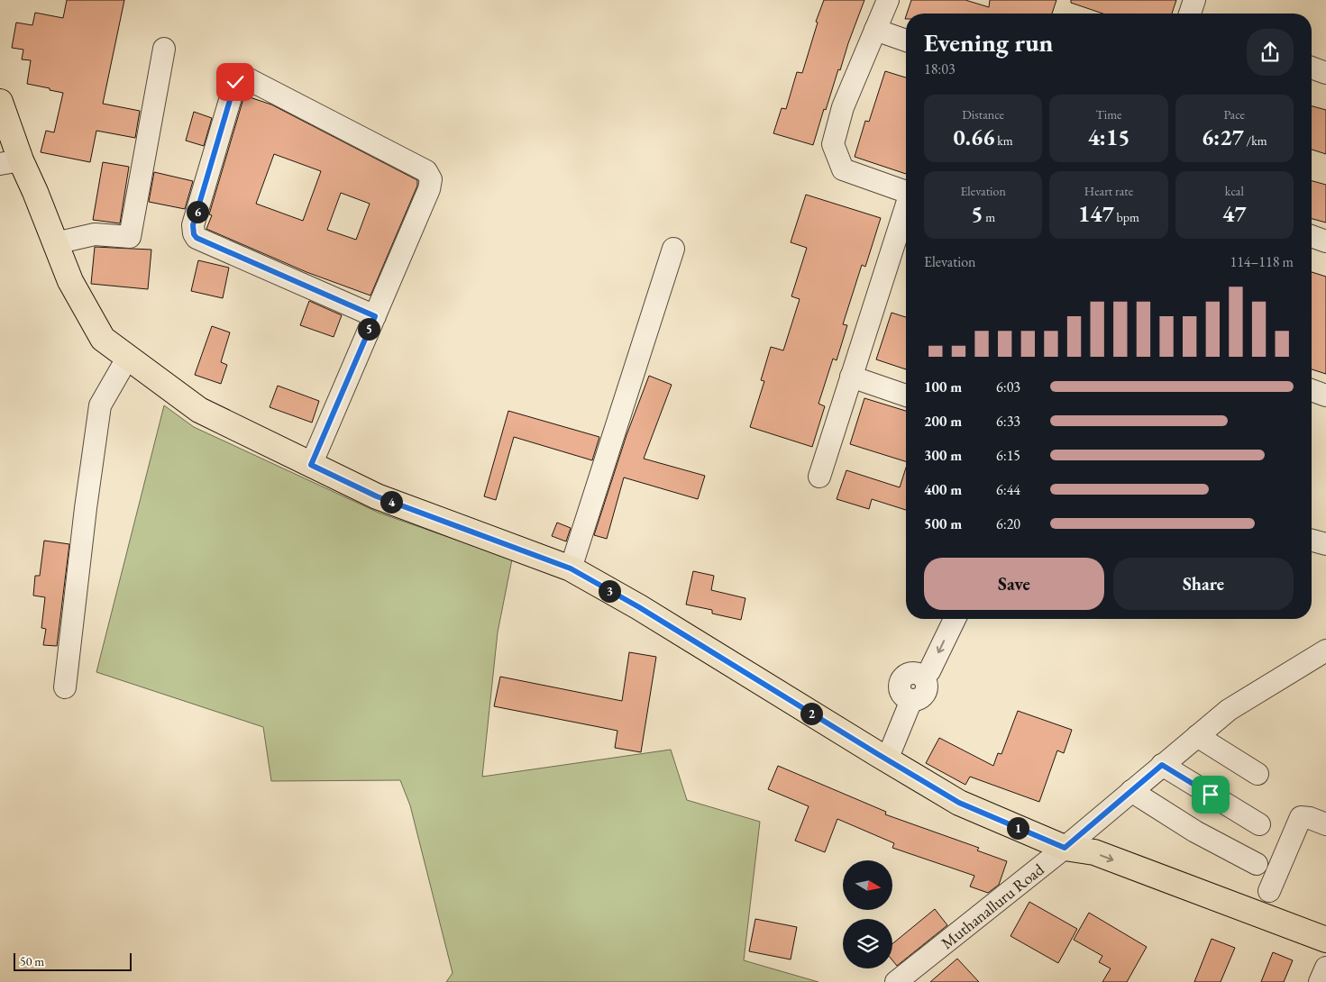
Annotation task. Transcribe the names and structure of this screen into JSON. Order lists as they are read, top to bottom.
{
  "streets": {
    "street": ["Muthanalluru Road"]
  },
  "scale_bar": "50 m",
  "north": "right",
  "page": {
    "heading": ["Evening run", "18:03"],
    "stats": [
      ["Distance", "0.66 km"],
      ["Time", "4:15"],
      ["Pace", "6:27 /km"],
      ["Elevation", "5 m"],
      ["Heart rate", "147 bpm"],
      ["kcal", "47"]
    ],
    "pins": [
      "6",
      "5",
      "4",
      "3",
      "2",
      "1"
    ],
    "chart": ["Elevation", "114–118 m"],
    "list": [
      {
        "name": "100 m",
        "note": "6:03"
      },
      {
        "name": "200 m",
        "note": "6:33"
      },
      {
        "name": "300 m",
        "note": "6:15"
      },
      {
        "name": "400 m",
        "note": "6:44"
      },
      {
        "name": "500 m",
        "note": "6:20"
      }
    ],
    "buttons": ["Save", "Share"],
    "scale": "50 m"
  }
}
